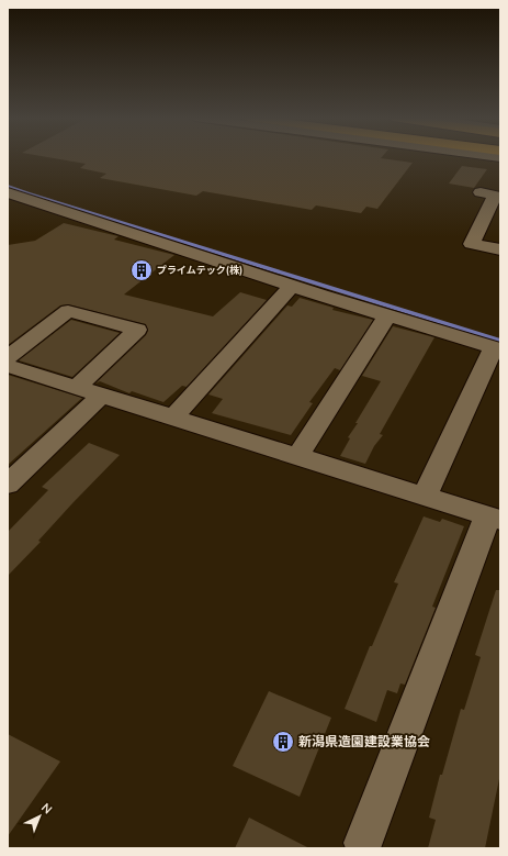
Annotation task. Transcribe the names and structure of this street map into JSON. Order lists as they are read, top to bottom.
{
  "places": {
    "building": ["プライムテック(株)", "新潟県造園建設業協会"]
  },
  "north": "top right"
}
